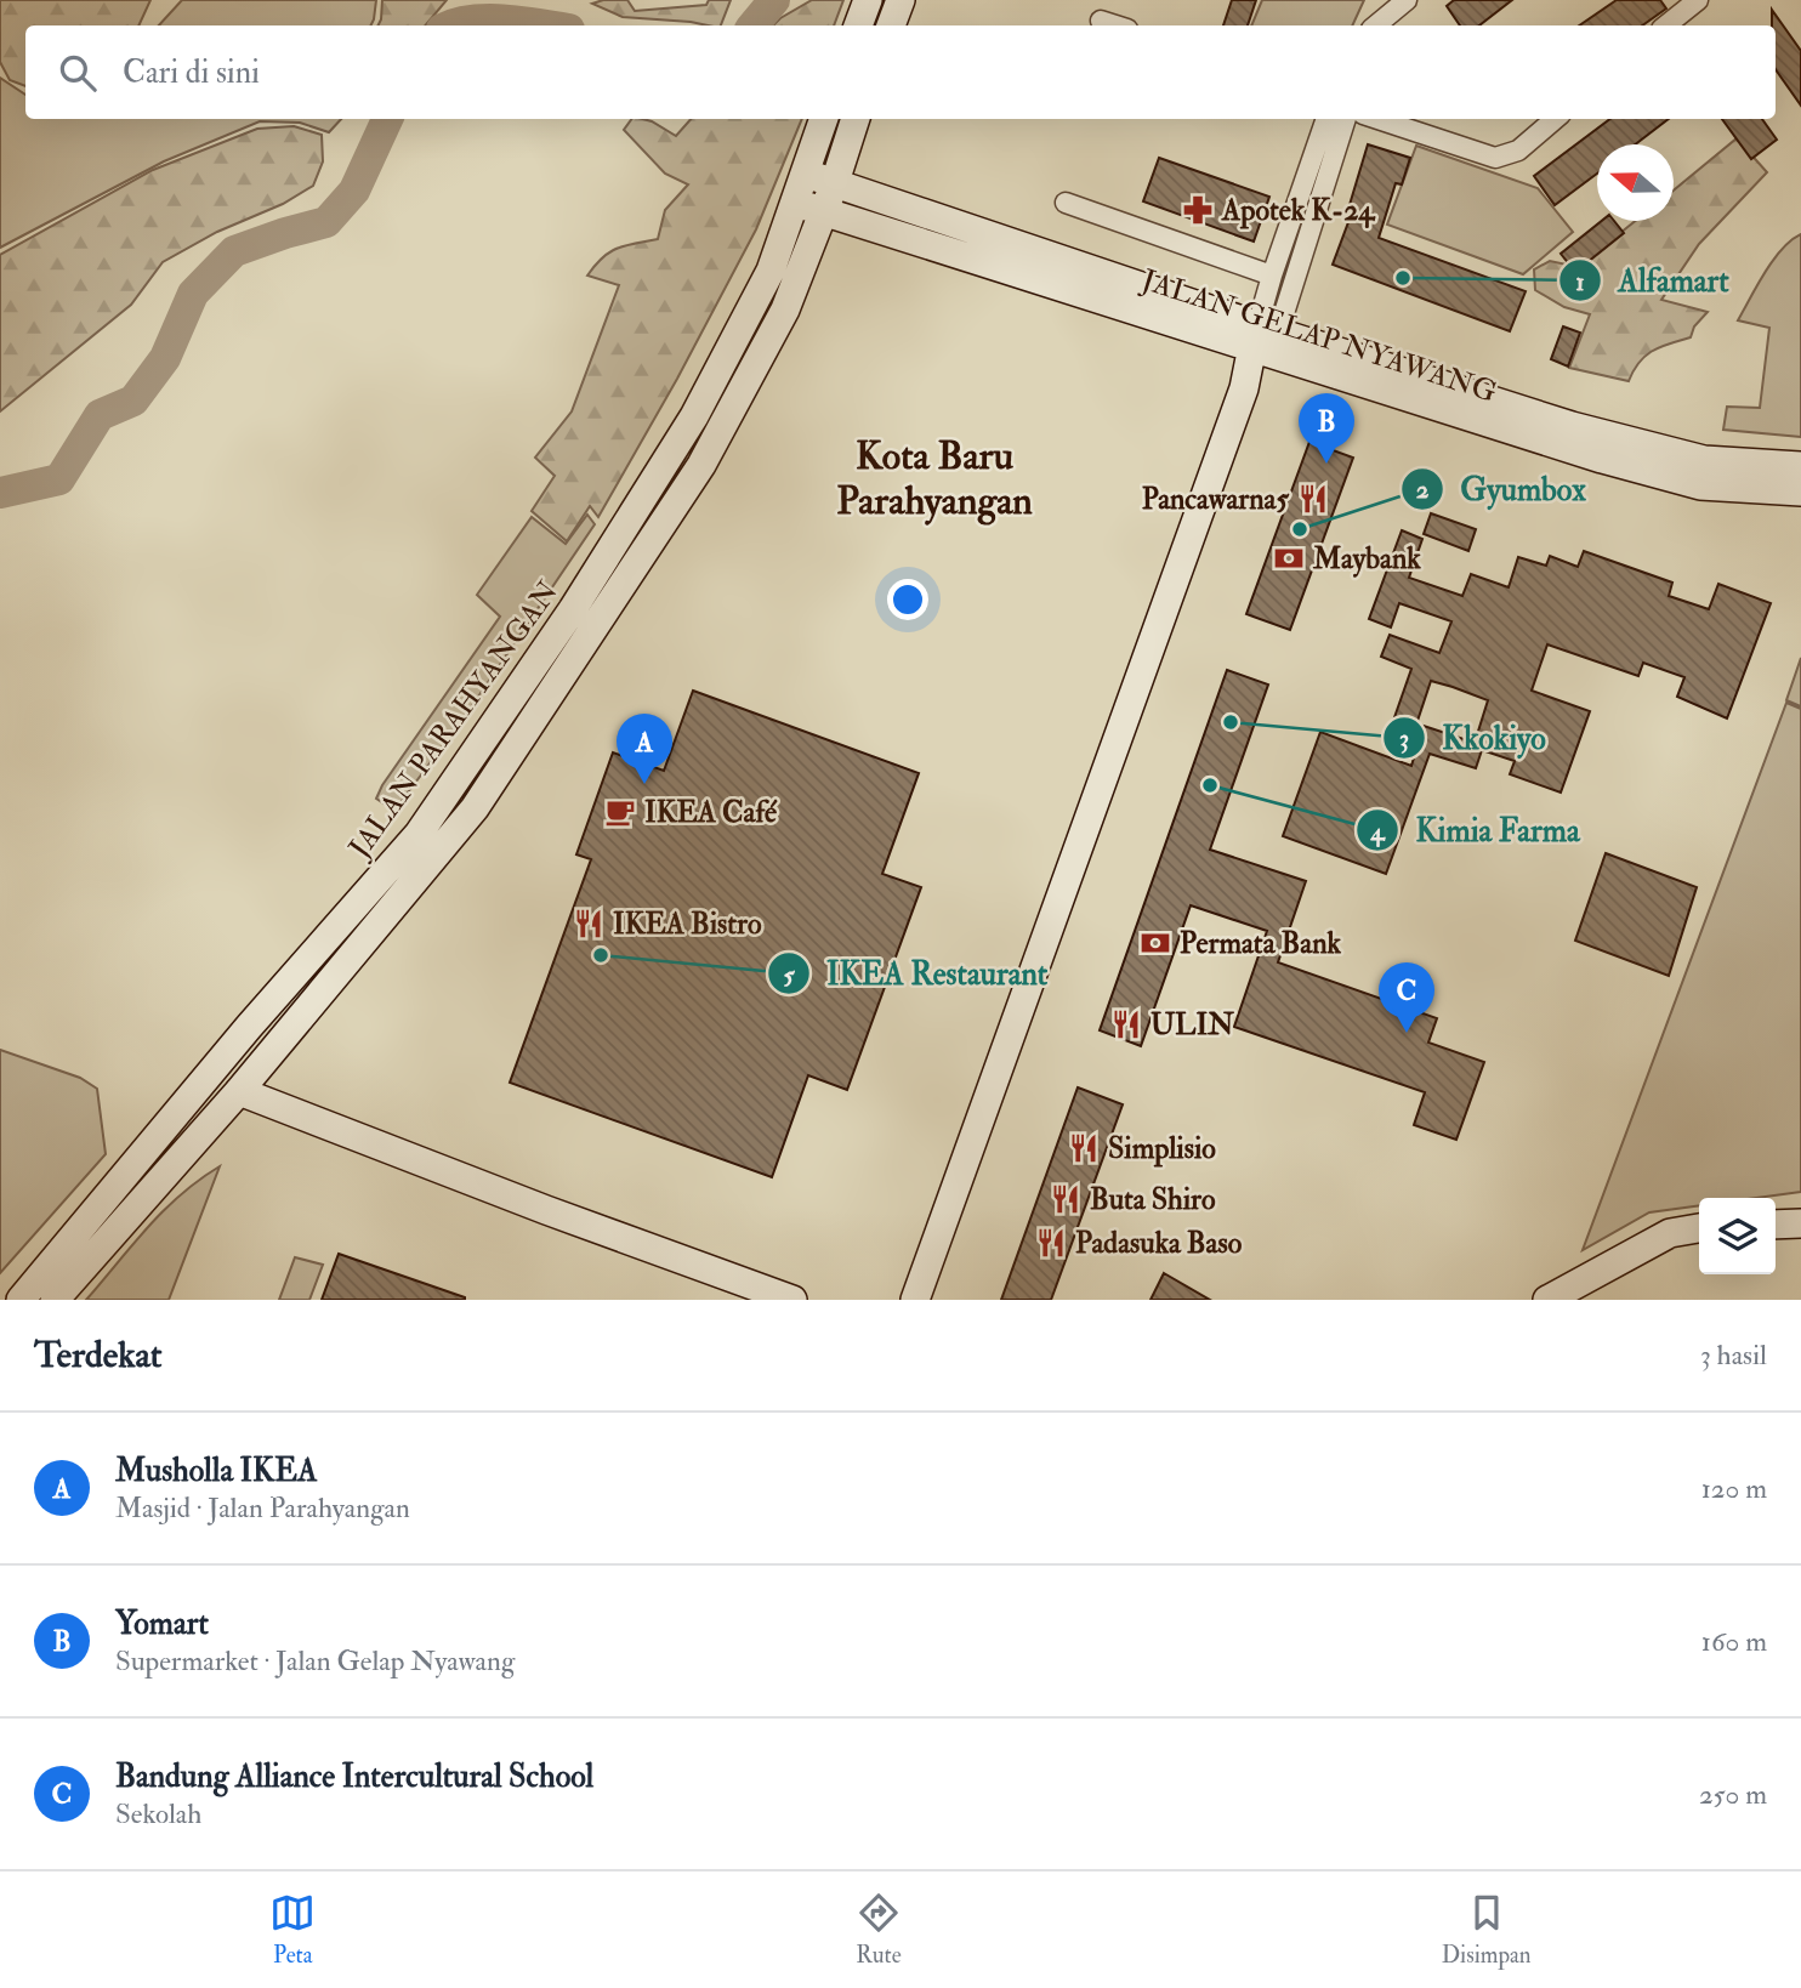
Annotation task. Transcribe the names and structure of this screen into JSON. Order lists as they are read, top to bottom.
{
  "streets": {
    "street": ["JALAN GELAP NYAWANG", "JALAN PARAHYANGAN"]
  },
  "crossings": [
    ["JALAN GELAP NYAWANG", "JALAN PARAHYANGAN"]
  ],
  "districts": ["Kota Baru Parahyangan"],
  "places": {
    "pharmacy": ["Apotek K-24"],
    "other": [
      "Alfamart",
      "Gyumbox",
      "Kkokiyo",
      "Kimia Farma",
      "IKEA Restaurant"
    ],
    "restaurant": [
      "Pancawarna5",
      "IKEA Bistro",
      "ULIN",
      "Simplisio",
      "Buta Shiro",
      "Padasuka Baso"
    ],
    "bank": ["Maybank", "Permata Bank"],
    "cafe": ["IKEA Café"]
  },
  "north": "left",
  "page": {
    "search": "Cari di sini",
    "pins": ["B", "A", "C"],
    "heading": ["Terdekat", "3 hasil"],
    "list": [
      {
        "mark": "A",
        "name": "Musholla IKEA",
        "note": "Masjid · Jalan Parahyangan",
        "value": "120 m"
      },
      {
        "mark": "B",
        "name": "Yomart",
        "note": "Supermarket · Jalan Gelap Nyawang",
        "value": "160 m"
      },
      {
        "mark": "C",
        "name": "Bandung Alliance Intercultural School",
        "note": "Sekolah",
        "value": "250 m"
      }
    ],
    "nav": ["Peta", "Rute", "Disimpan"]
  }
}
